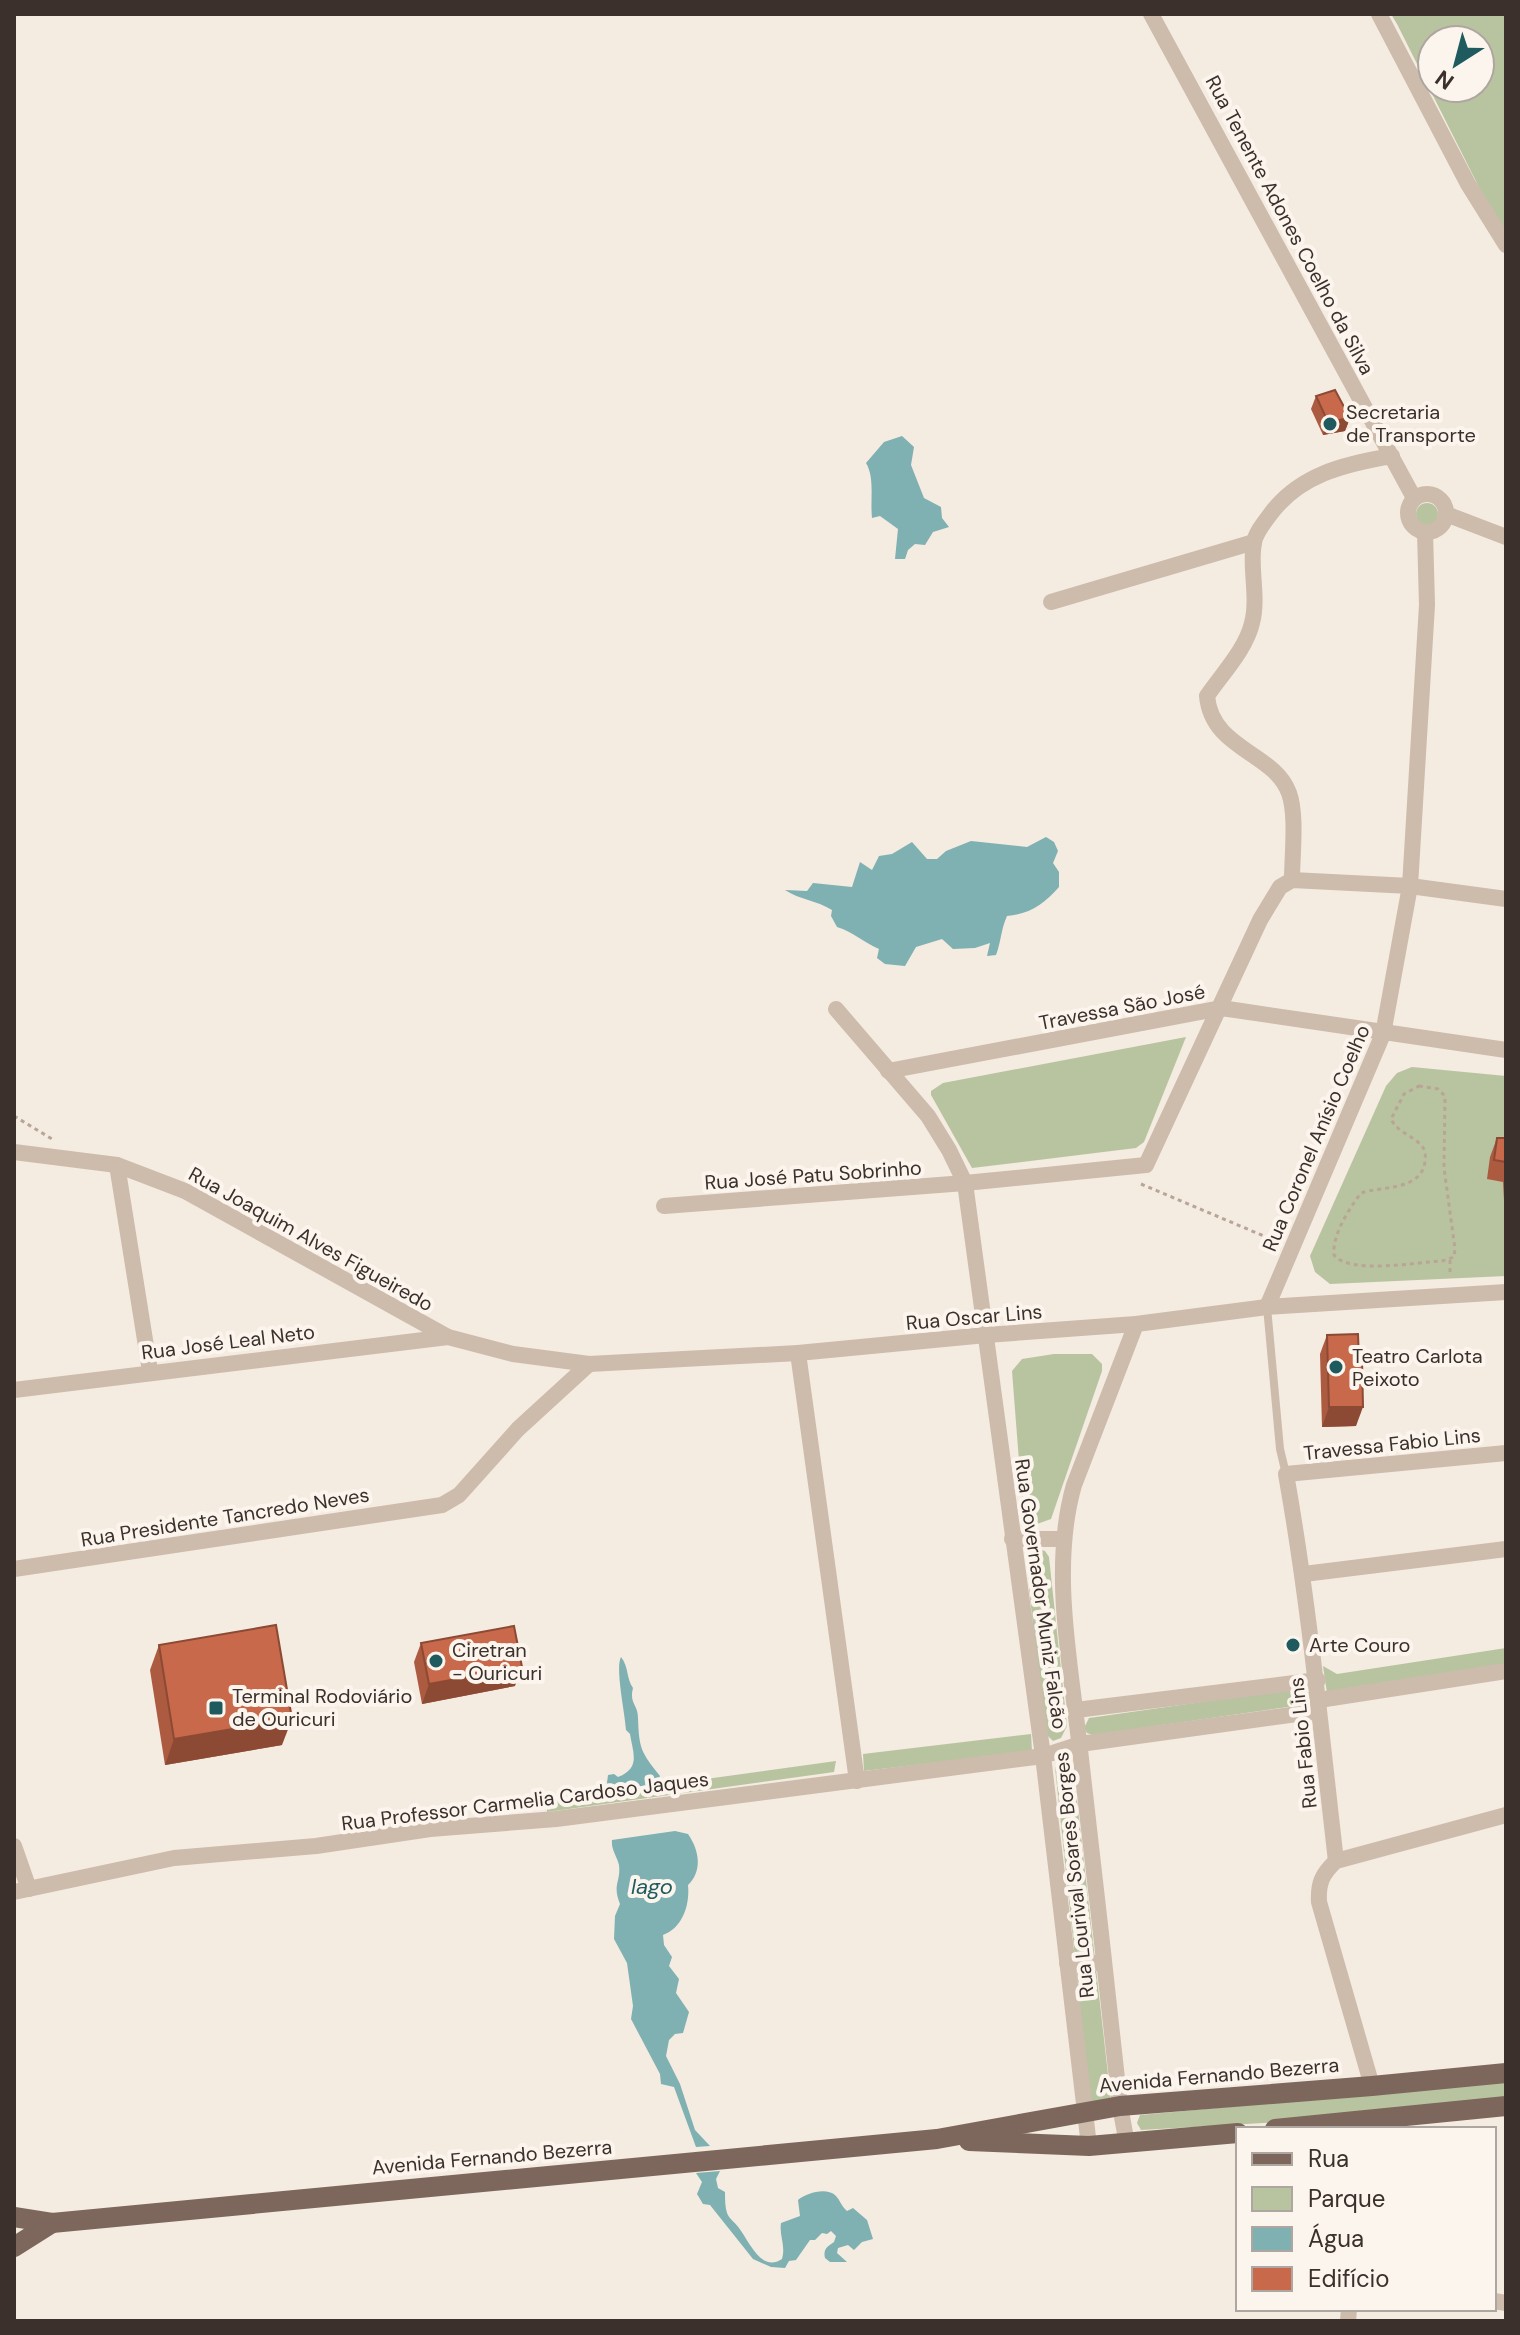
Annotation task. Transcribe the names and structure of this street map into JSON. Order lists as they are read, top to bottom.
{
  "streets": {
    "main road": ["Avenida Fernando Bezerra"],
    "street": [
      "Rua Tenente Adones Coelho da Silva",
      "Travessa São José",
      "Rua Coronel Anísio Coelho",
      "Rua José Patu Sobrinho",
      "Rua Joaquim Alves Figueiredo",
      "Rua Oscar Lins",
      "Rua José Leal Neto",
      "Travessa Fabio Lins",
      "Rua Presidente Tancredo Neves",
      "Rua Governador Muniz Falcão",
      "Rua Fabio Lins",
      "Rua Professor Carmelia Cardoso Jaques",
      "Rua Lourival Soares Borges"
    ]
  },
  "crossings": [
    ["Travessa São José", "Rua Coronel Anísio Coelho"],
    ["Travessa São José", "Rua Governador Muniz Falcão"],
    ["Rua Coronel Anísio Coelho", "Rua Oscar Lins"],
    ["Rua José Patu Sobrinho", "Rua Governador Muniz Falcão"],
    ["Rua Joaquim Alves Figueiredo", "Rua Oscar Lins"],
    ["Rua Joaquim Alves Figueiredo", "Rua José Leal Neto"],
    ["Rua Oscar Lins", "Rua José Leal Neto"],
    ["Rua Oscar Lins", "Rua Presidente Tancredo Neves"],
    ["Rua Oscar Lins", "Rua Governador Muniz Falcão"],
    ["Travessa Fabio Lins", "Rua Fabio Lins"],
    ["Rua Governador Muniz Falcão", "Rua Professor Carmelia Cardoso Jaques"],
    ["Rua Governador Muniz Falcão", "Rua Lourival Soares Borges"],
    ["Rua Governador Muniz Falcão", "Avenida Fernando Bezerra"],
    ["Rua Fabio Lins", "Rua Professor Carmelia Cardoso Jaques"],
    ["Rua Professor Carmelia Cardoso Jaques", "Rua Lourival Soares Borges"],
    ["Rua Lourival Soares Borges", "Avenida Fernando Bezerra"]
  ],
  "water": ["lago"],
  "places": {
    "other": [
      "Secretaria de Transporte",
      "Teatro Carlota Peixoto",
      "Arte Couro",
      "Ciretran - Ouricuri"
    ],
    "transit": ["Terminal Rodoviário de Ouricuri"]
  },
  "legend": [
    "Rua",
    "Parque",
    "Água",
    "Edifício"
  ],
  "north": "bottom left"
}
